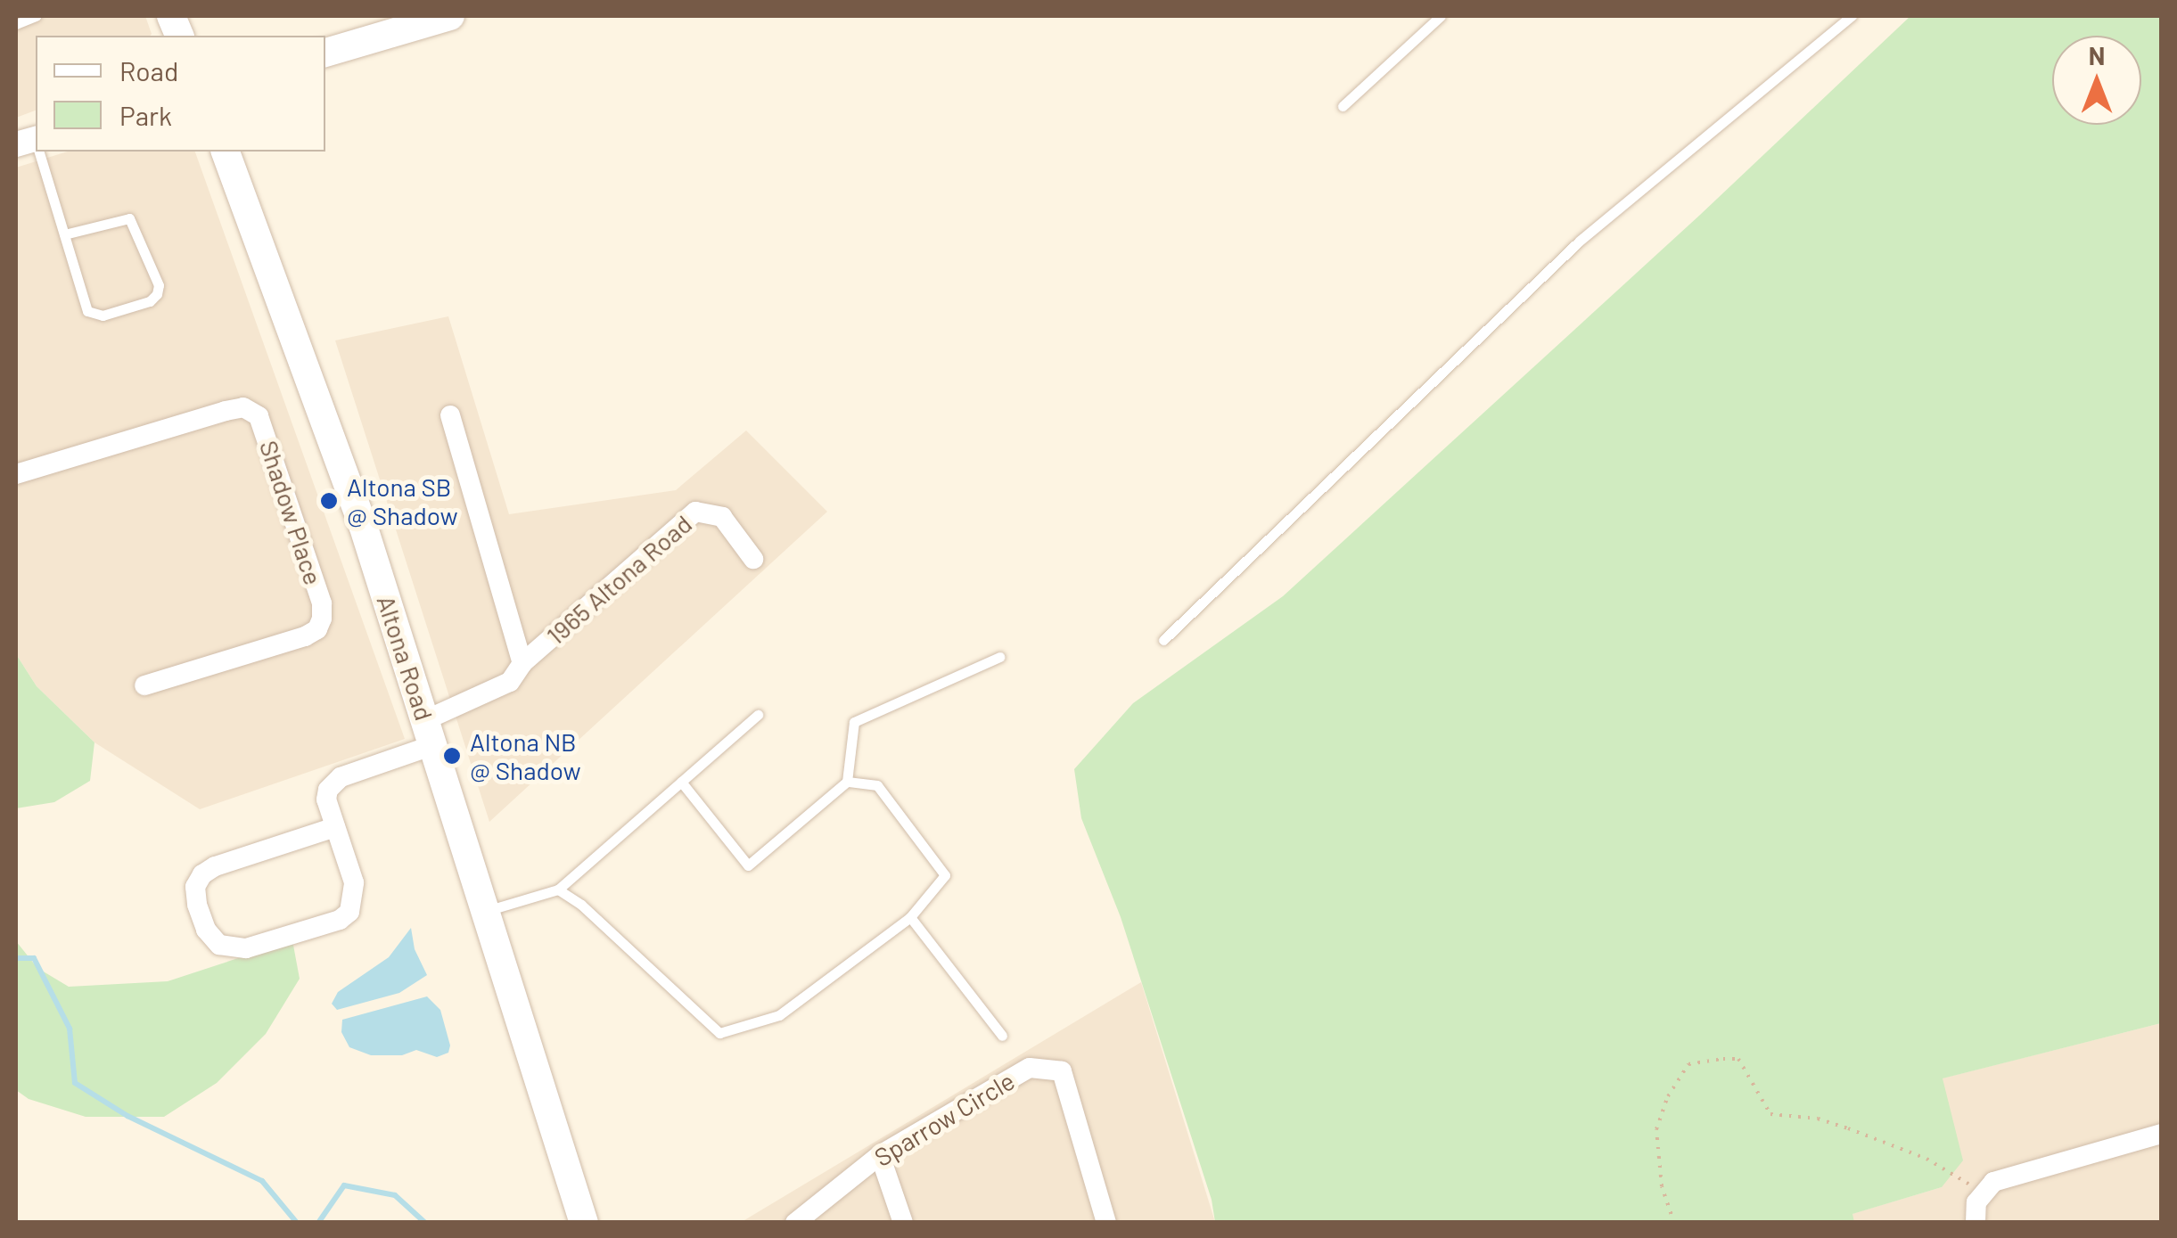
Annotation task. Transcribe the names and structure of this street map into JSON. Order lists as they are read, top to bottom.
{
  "streets": {
    "main road": ["Altona Road"],
    "street": ["Shadow Place", "1965 Altona Road", "Sparrow Circle"]
  },
  "crossings": [
    ["1965 Altona Road", "Altona Road"]
  ],
  "places": ["Altona SB @ Shadow", "Altona NB @ Shadow"],
  "legend": ["Road", "Park"],
  "north": "top"
}
